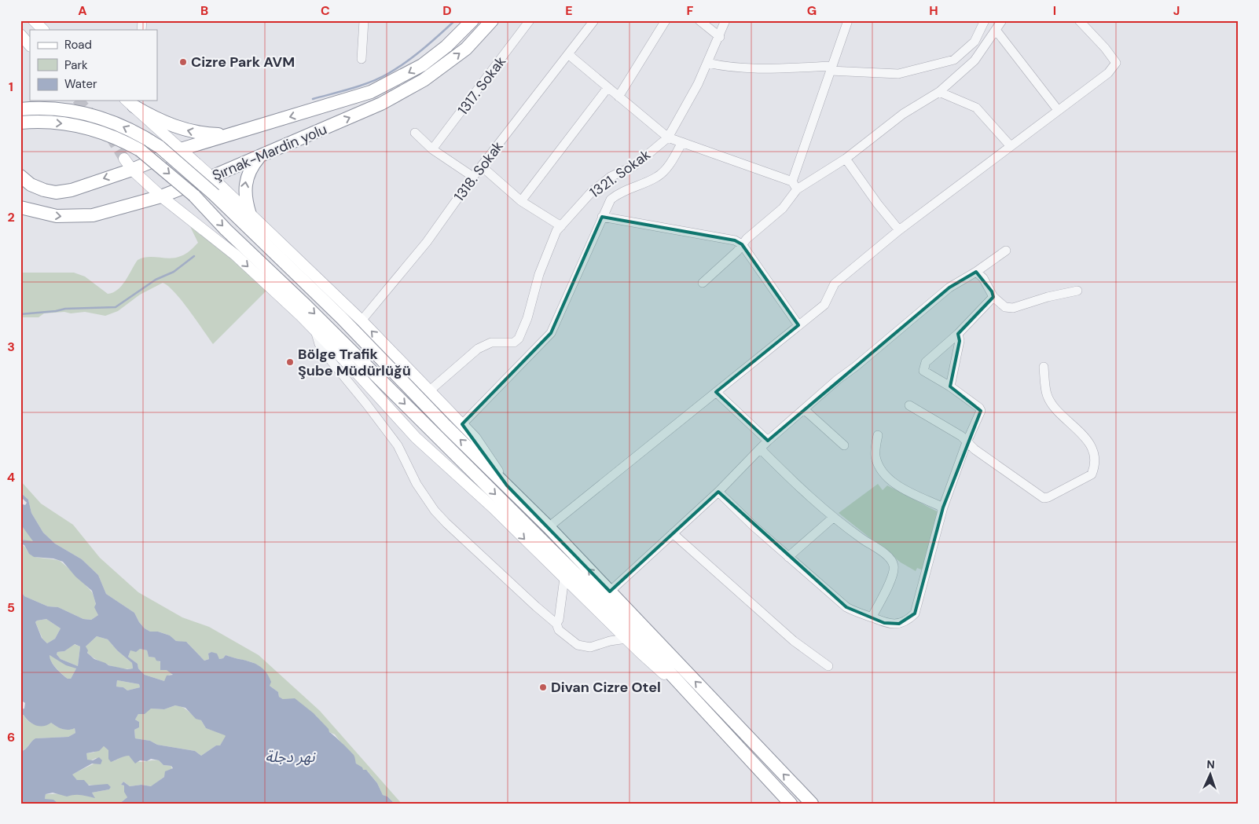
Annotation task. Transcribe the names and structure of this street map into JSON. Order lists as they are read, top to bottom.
{
  "streets": {
    "highway": ["Şırnak-Mardin yolu"],
    "street": ["1317. Sokak", "1318. Sokak", "1321. Sokak"]
  },
  "water": ["نهر دجلة"],
  "places": ["Cizre Park AVM", "Bölge Trafik Şube Müdürlüğü", "Divan Cizre Otel"],
  "legend": ["Road", "Park", "Water"],
  "north": "top",
  "grid": {
    "columns": [
      "A",
      "B",
      "C",
      "D",
      "E",
      "F",
      "G",
      "H",
      "I",
      "J"
    ],
    "rows": [
      "1",
      "2",
      "3",
      "4",
      "5",
      "6"
    ]
  }
}
